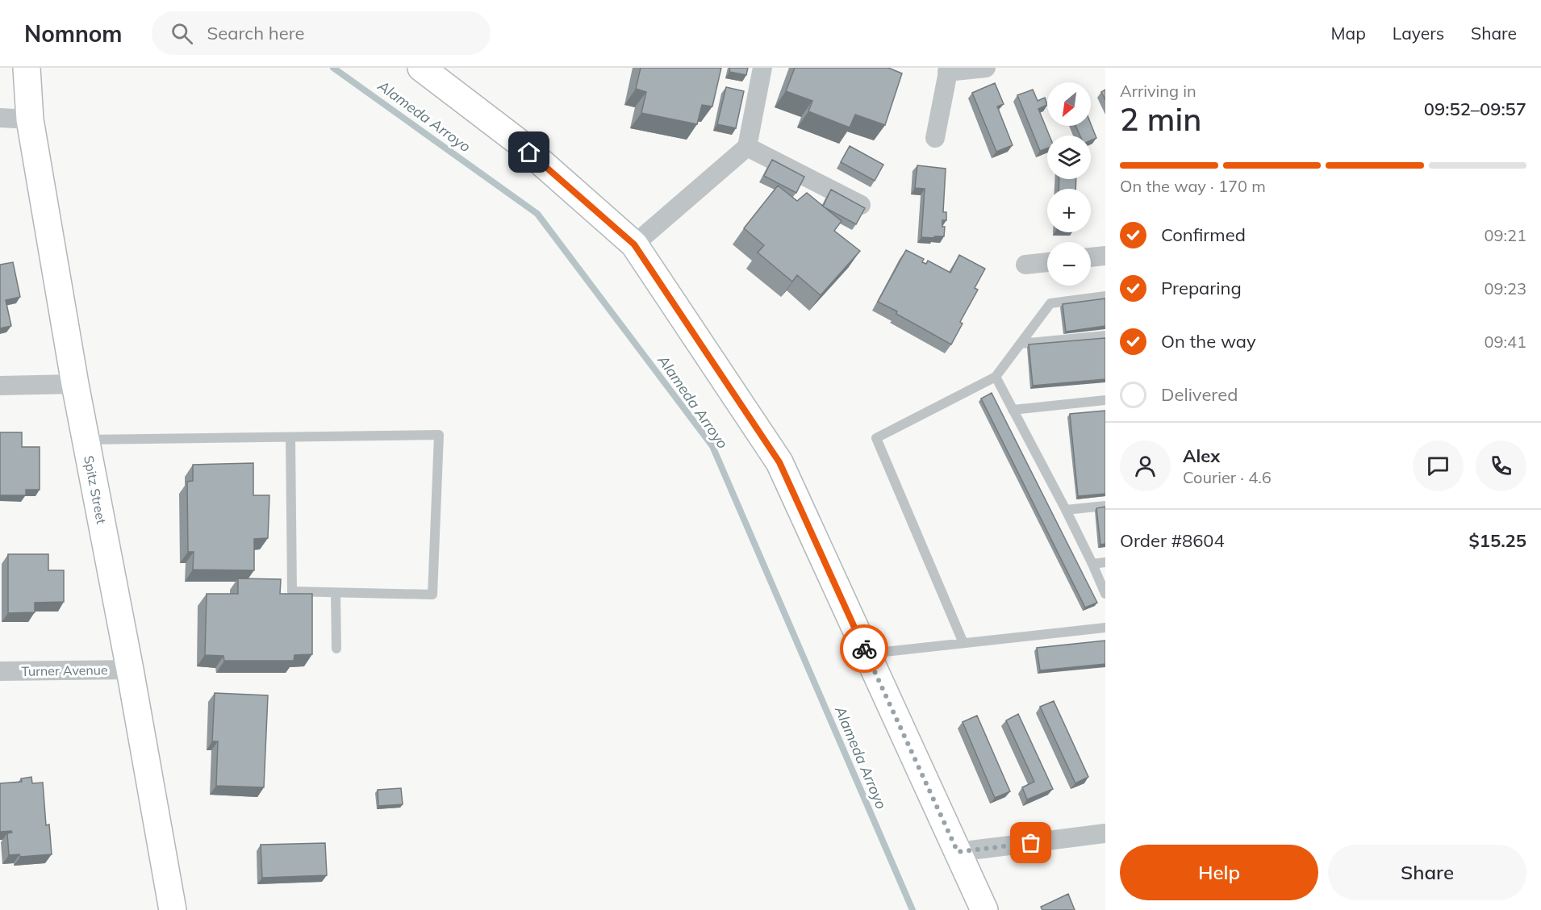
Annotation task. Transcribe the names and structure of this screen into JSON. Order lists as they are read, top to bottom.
{
  "streets": {
    "street": ["Spitz Street", "Turner Avenue"]
  },
  "crossings": [
    ["Spitz Street", "Turner Avenue"]
  ],
  "water": ["Alameda Arroyo"],
  "north": "bottom left",
  "page": {
    "header": "Nomnom",
    "search": "Search here",
    "nav": ["Map", "Layers", "Share"],
    "heading": ["2 min", "Arriving in", "09:52–09:57"],
    "panel": [
      "Alex",
      "Courier · 4.6",
      "Order #8604",
      "$15.25"
    ],
    "map_buttons": ["+", "−"],
    "bar": "On the way · 170 m",
    "list": [
      ["Confirmed", "09:21"],
      ["Preparing", "09:23"],
      ["On the way", "09:41"],
      "Delivered"
    ],
    "buttons": ["Help", "Share"]
  }
}
